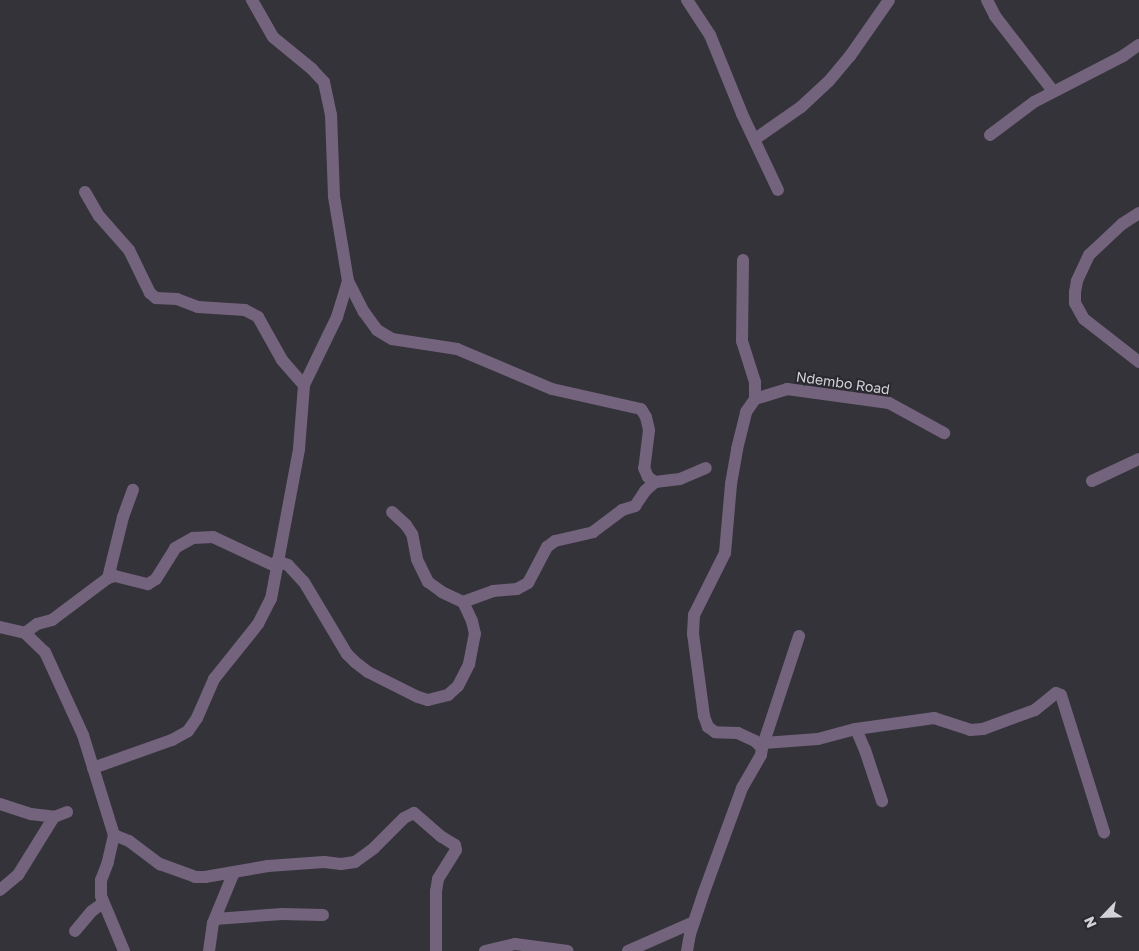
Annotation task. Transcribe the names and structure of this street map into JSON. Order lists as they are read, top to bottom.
{
  "streets": {
    "street": ["Ndembo Road"]
  },
  "north": "bottom left"
}
